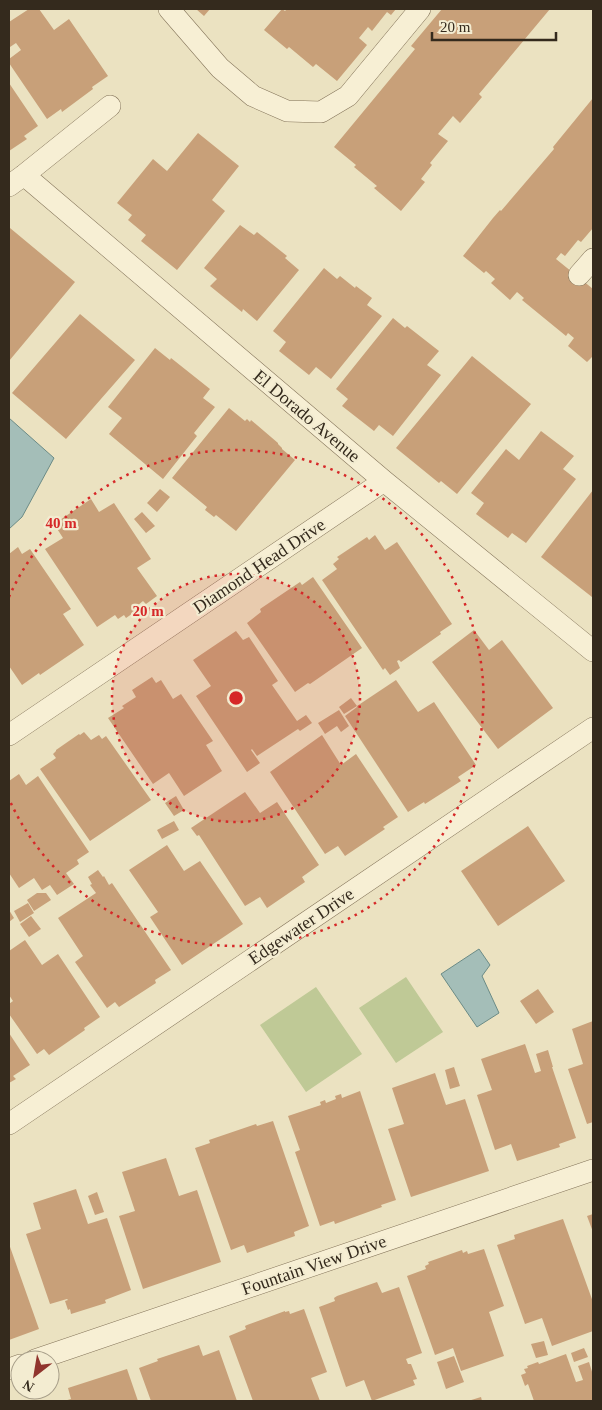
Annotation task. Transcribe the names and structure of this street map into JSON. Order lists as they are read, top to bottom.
{
  "streets": {
    "lane": [
      "El Dorado Avenue",
      "Diamond Head Drive",
      "Edgewater Drive",
      "Fountain View Drive"
    ]
  },
  "crossings": [
    ["El Dorado Avenue", "Diamond Head Drive"]
  ],
  "scale_bar": "20 m",
  "north": "bottom left",
  "rings": ["40 m", "20 m"]
}
